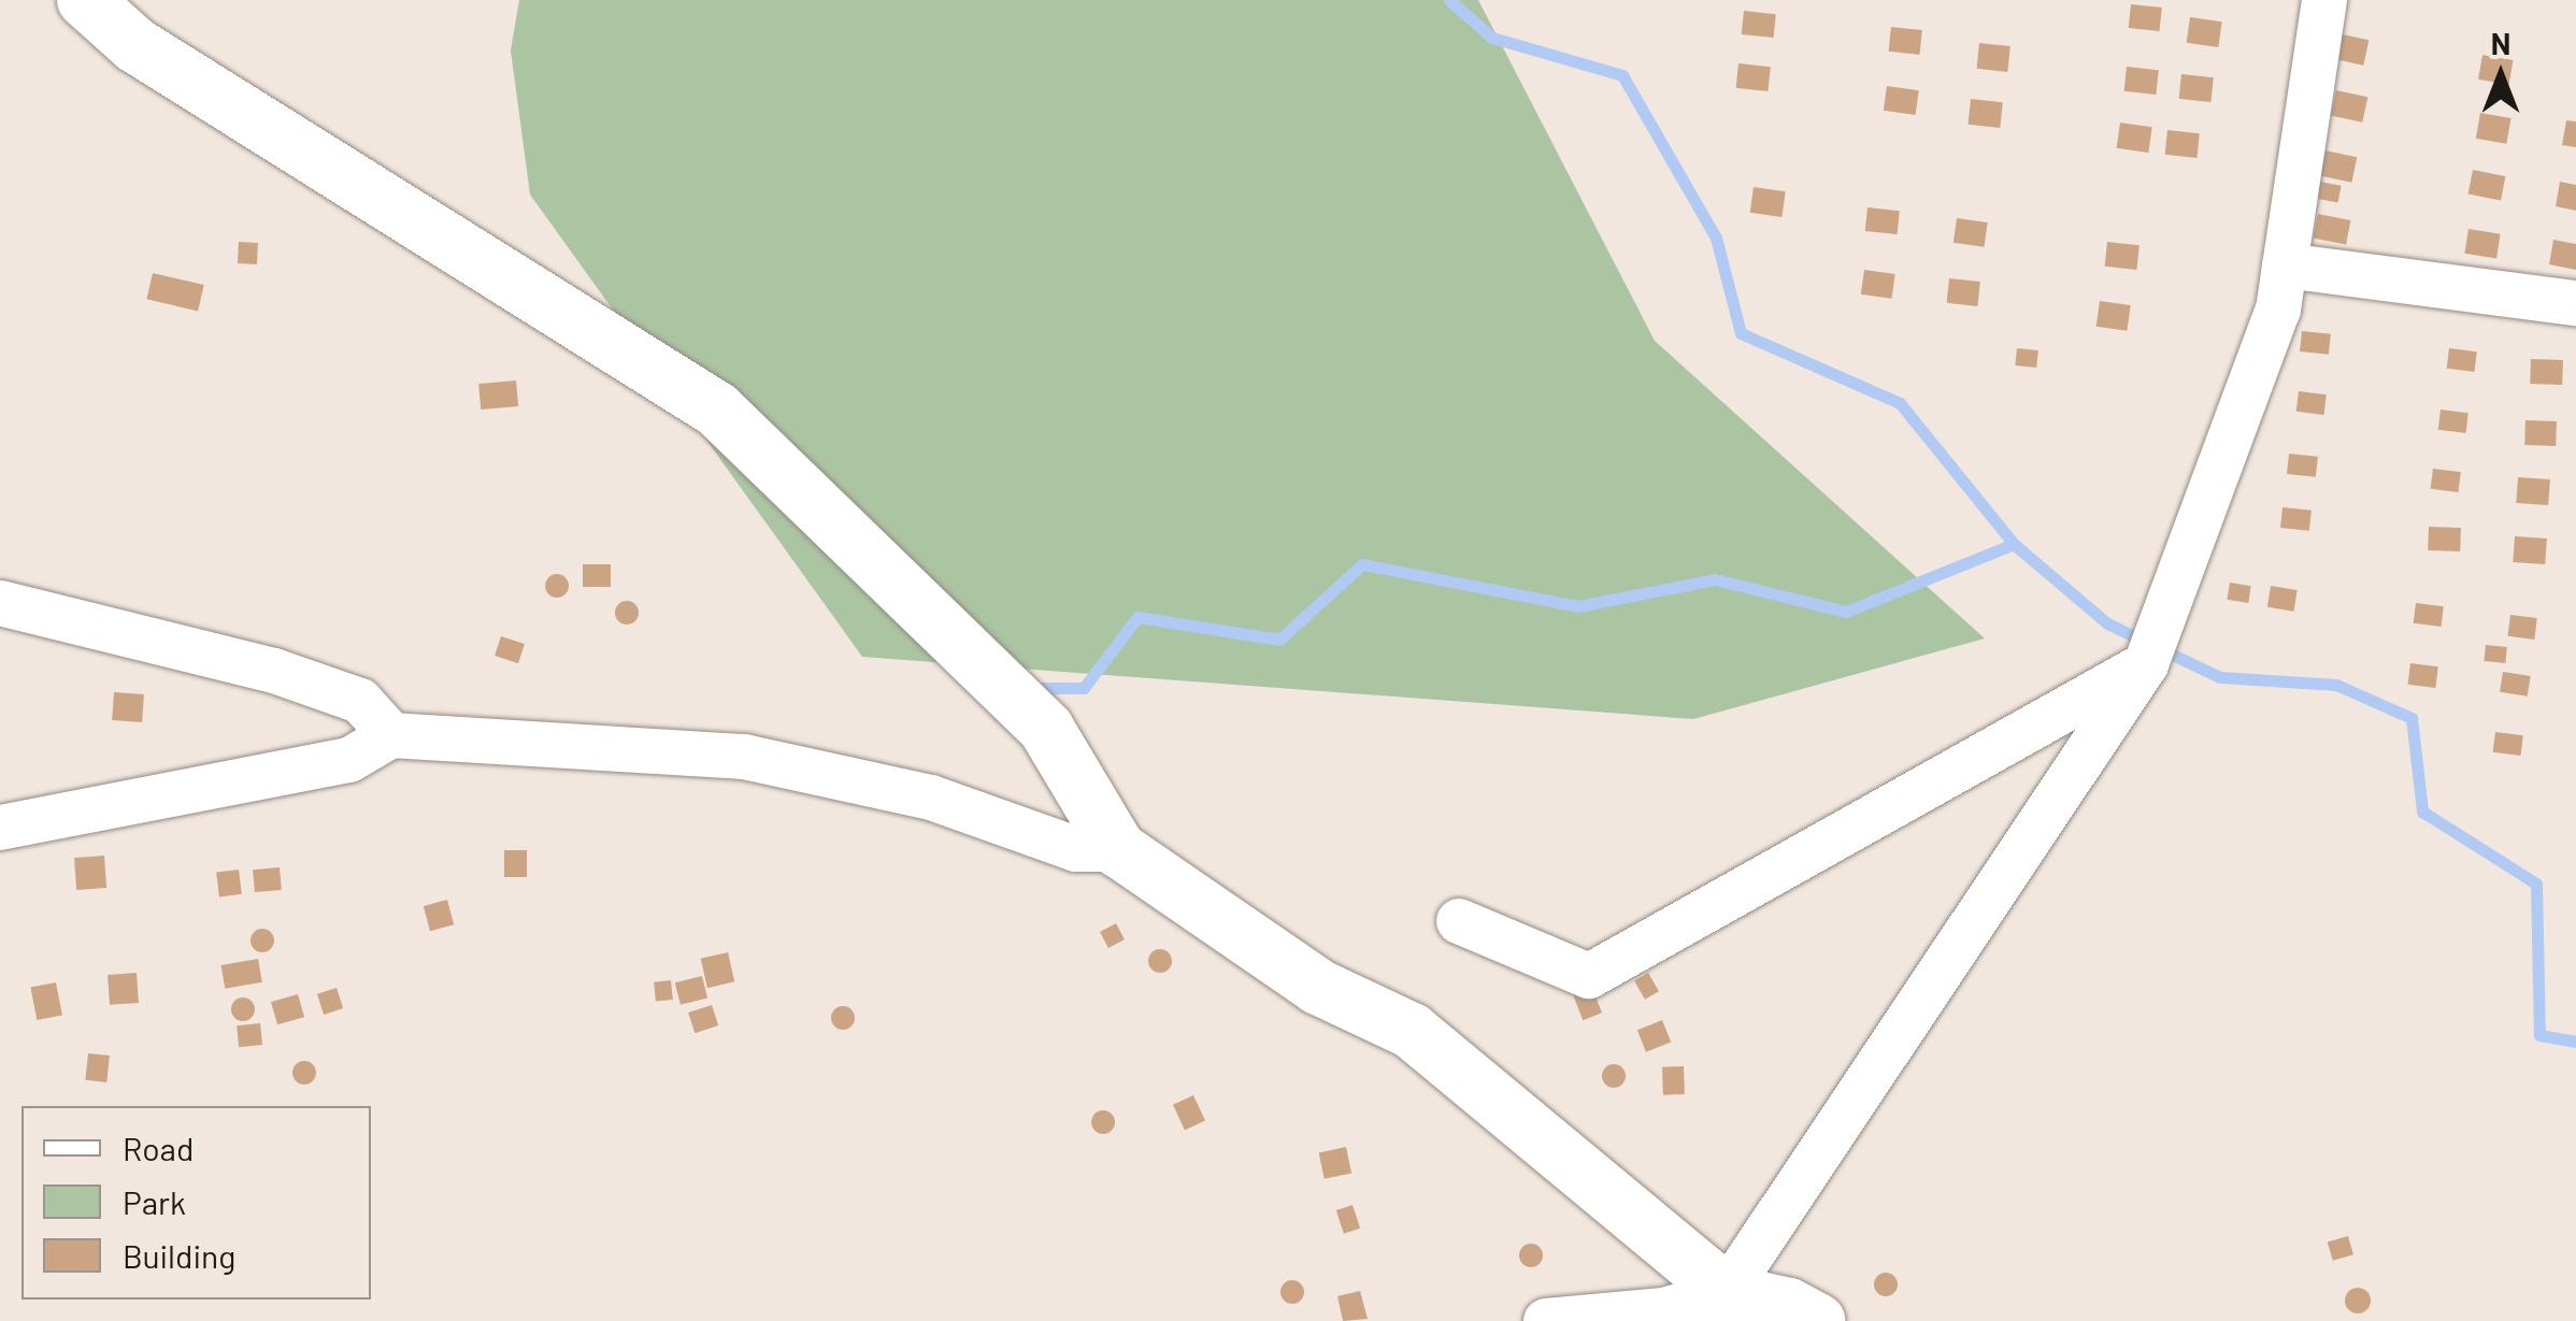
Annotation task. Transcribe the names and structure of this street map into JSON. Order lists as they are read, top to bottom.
{
  "legend": ["Road", "Park", "Building"],
  "north": "top"
}
